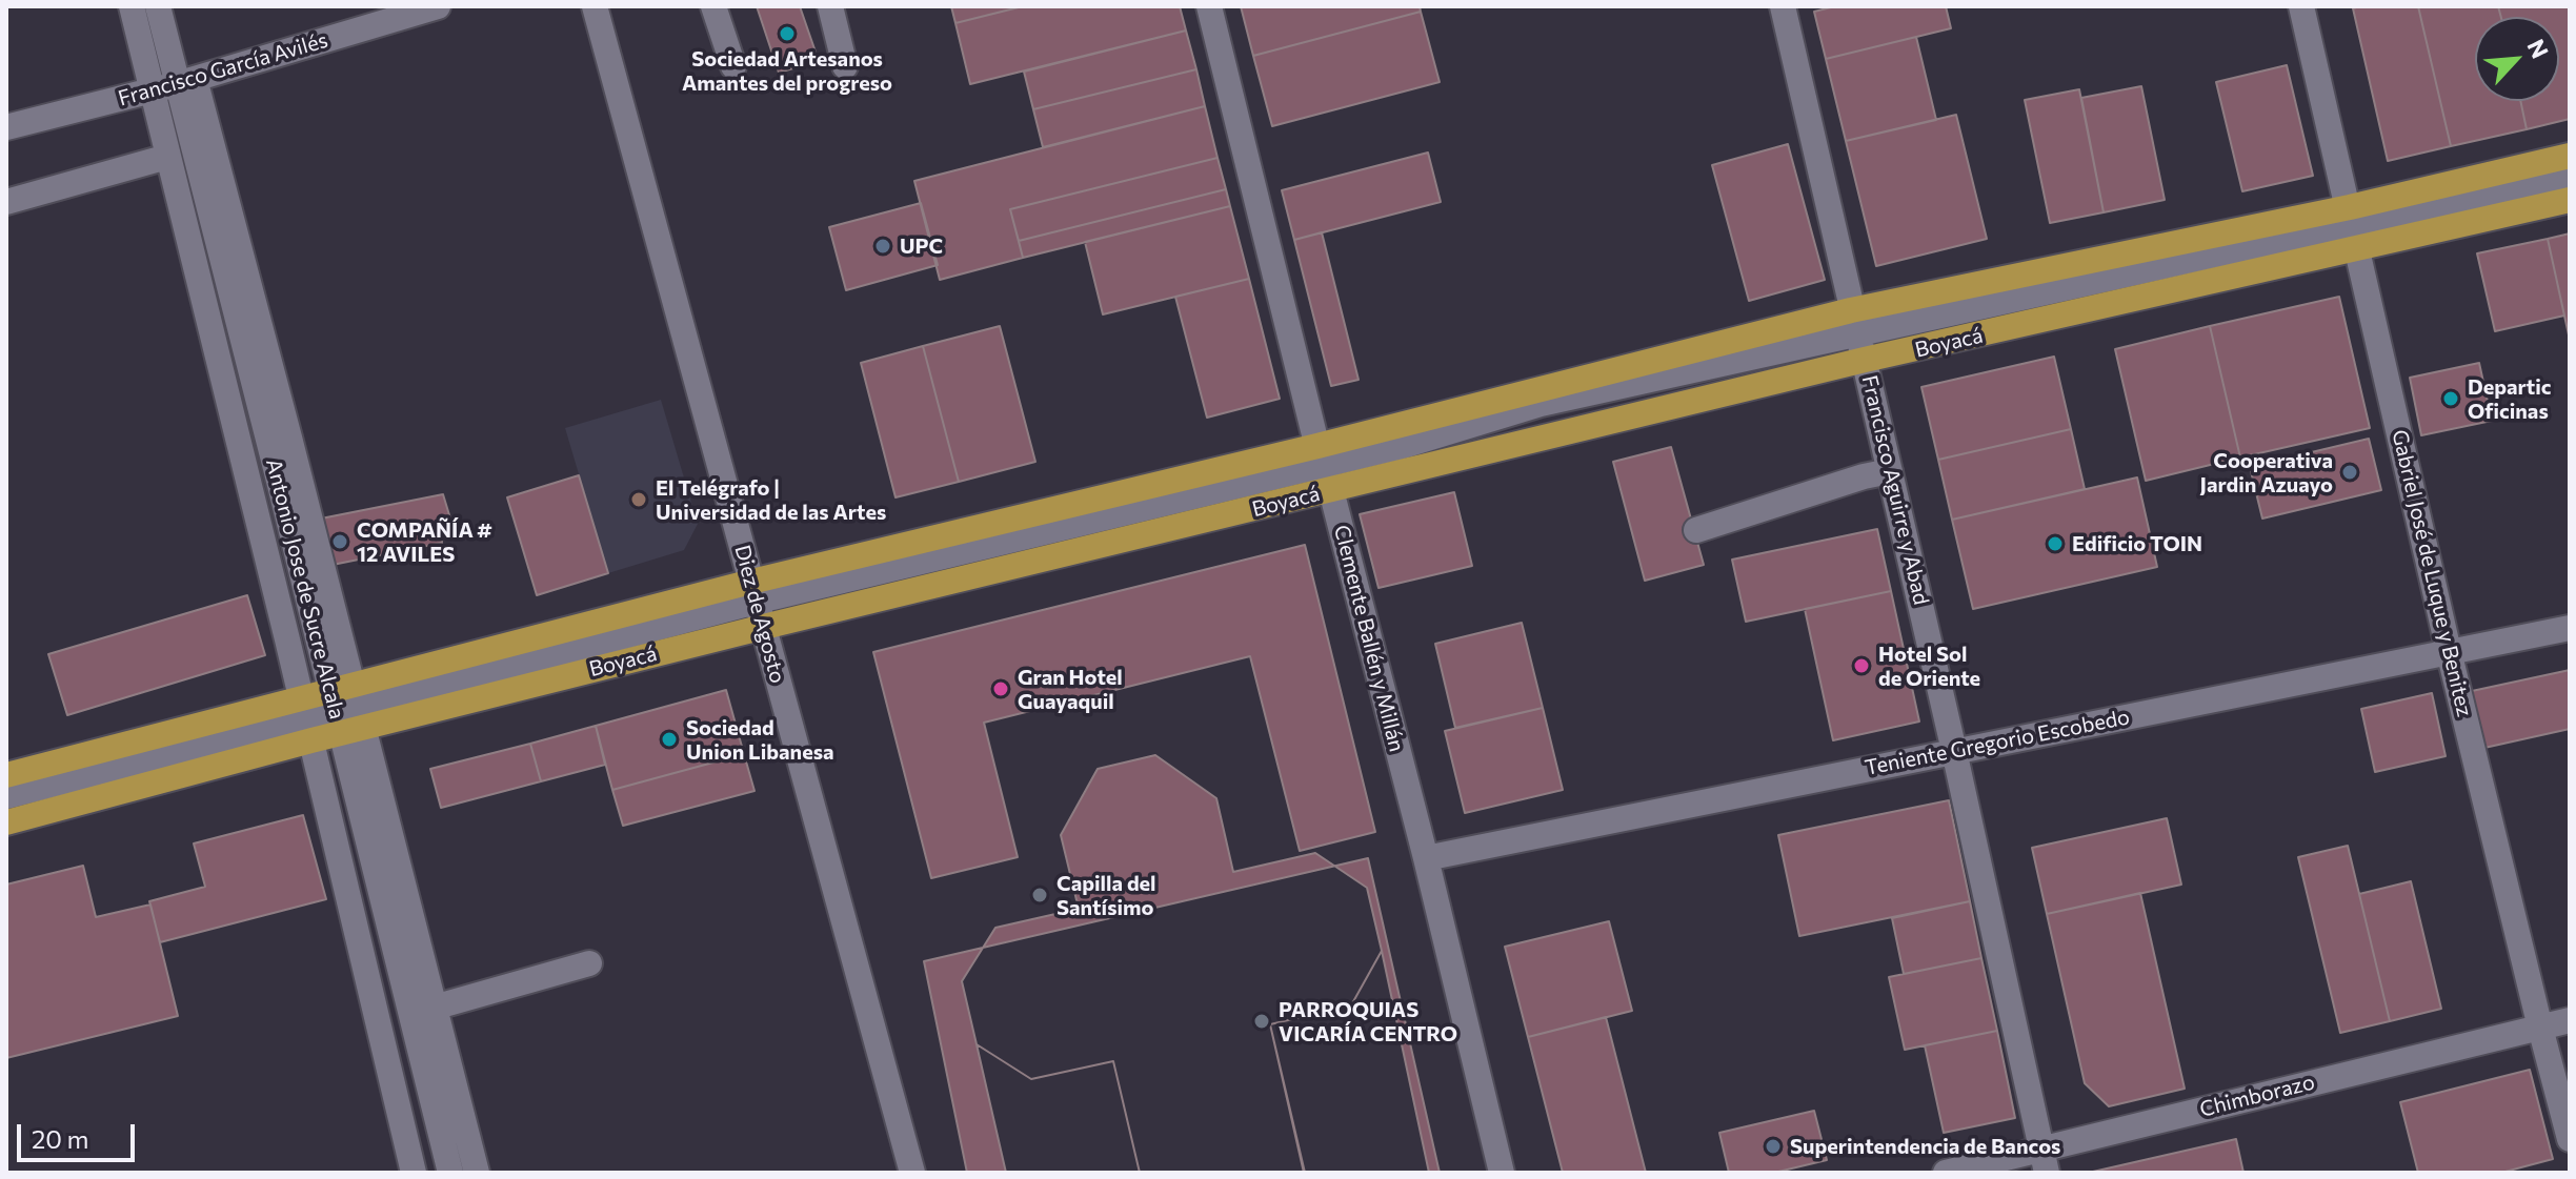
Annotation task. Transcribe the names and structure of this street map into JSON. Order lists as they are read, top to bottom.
{
  "streets": {
    "main road": ["Boyacá"],
    "street": [
      "Francisco García Avilés",
      "Francisco Aguirre y Abad",
      "Gabriel José de Luque y Benitez",
      "Antonio Jose de Sucre Alcala",
      "Diez de Agosto",
      "Clemente Ballén y Millán",
      "Teniente Gregorio Escobedo",
      "Chimborazo"
    ]
  },
  "crossings": [
    ["Francisco García Avilés", "Antonio Jose de Sucre Alcala"],
    ["Boyacá", "Francisco Aguirre y Abad"],
    ["Boyacá", "Gabriel José de Luque y Benitez"],
    ["Boyacá", "Antonio Jose de Sucre Alcala"],
    ["Boyacá", "Diez de Agosto"],
    ["Boyacá", "Clemente Ballén y Millán"],
    ["Francisco Aguirre y Abad", "Teniente Gregorio Escobedo"],
    ["Francisco Aguirre y Abad", "Chimborazo"],
    ["Gabriel José de Luque y Benitez", "Teniente Gregorio Escobedo"],
    ["Gabriel José de Luque y Benitez", "Chimborazo"],
    ["Clemente Ballén y Millán", "Teniente Gregorio Escobedo"]
  ],
  "places": [
    "Sociedad Artesanos Amantes del progreso",
    "UPC",
    "Departic Oficinas",
    "Cooperativa Jardin Azuayo",
    "El Telégrafo | Universidad de las Artes",
    "COMPAÑÍA # 12 AVILES",
    "Edificio TOIN",
    "Hotel Sol de Oriente",
    "Gran Hotel Guayaquil",
    "Sociedad Union Libanesa",
    "Capilla del Santísimo",
    "PARROQUIAS VICARÍA CENTRO",
    "Superintendencia de Bancos"
  ],
  "scale_bar": "20 m",
  "north": "top right"
}
